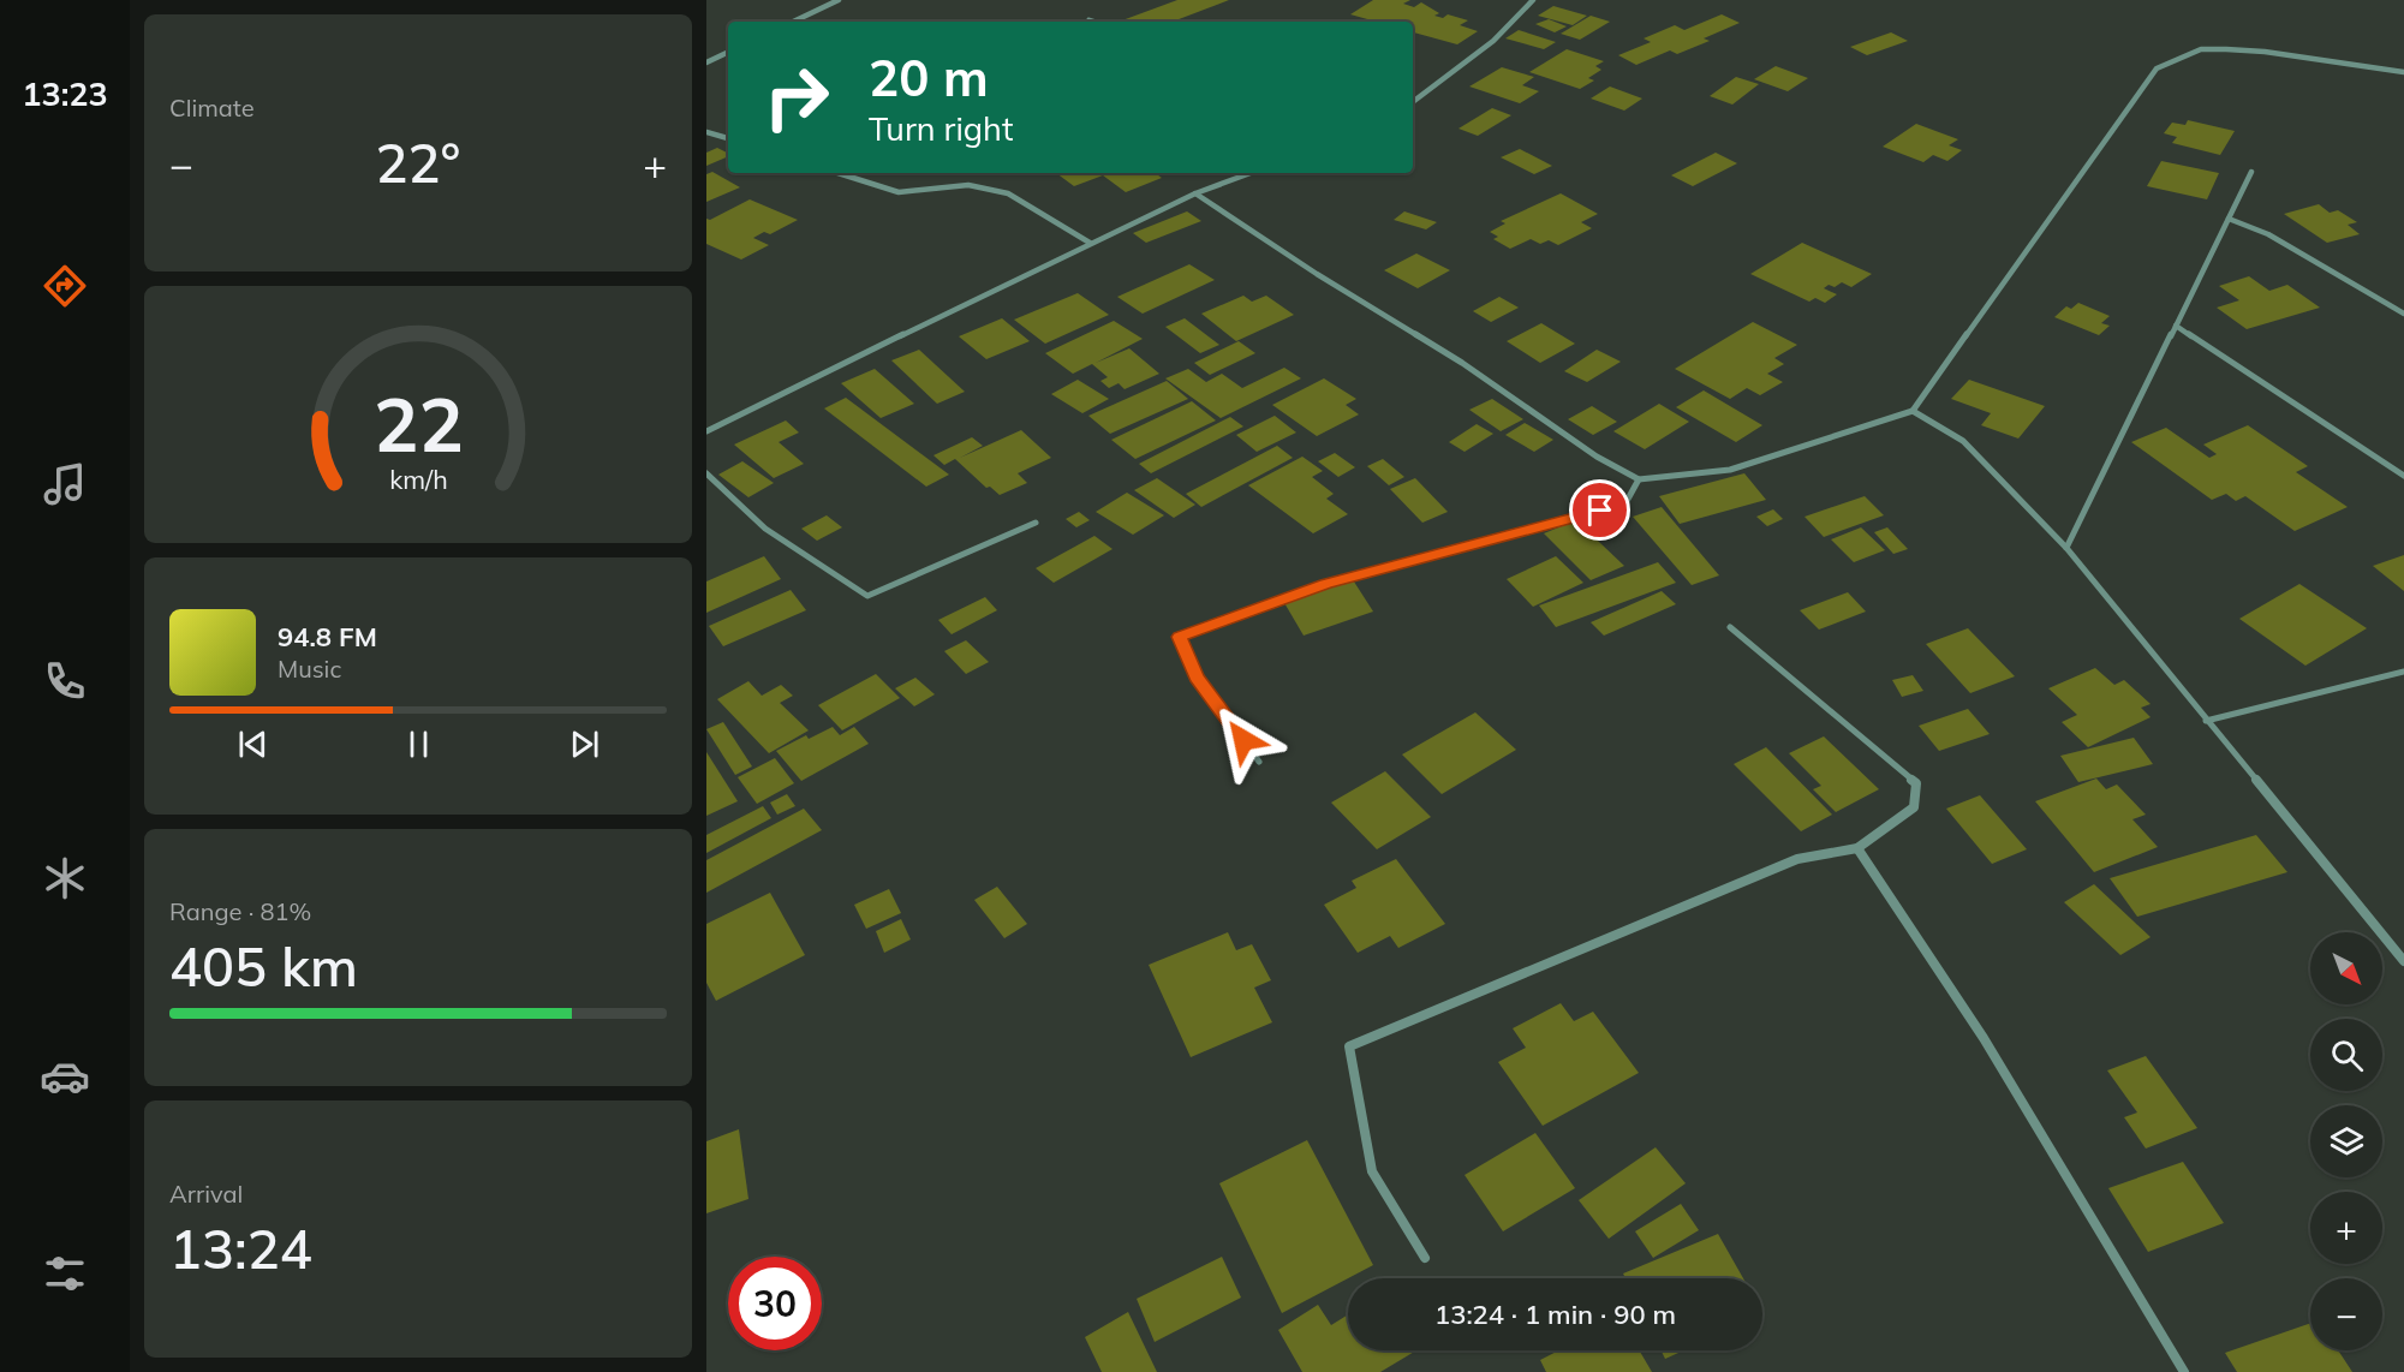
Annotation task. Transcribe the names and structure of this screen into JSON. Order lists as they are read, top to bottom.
{
  "north": "bottom right",
  "page": {
    "tabs": "13:23",
    "tile": [
      "Climate",
      ["Range · 81%", "405 km"],
      ["Arrival", "13:24"]
    ],
    "turn": ["20 m", "Turn right"],
    "heat": ["−", "22°", "+"],
    "song": ["94.8 FM", "Music"],
    "map_buttons": ["+", "−"],
    "limit": "30",
    "trip": "13:24 · 1 min · 90 m",
    "gauge": ["22", "km/h"]
  }
}
